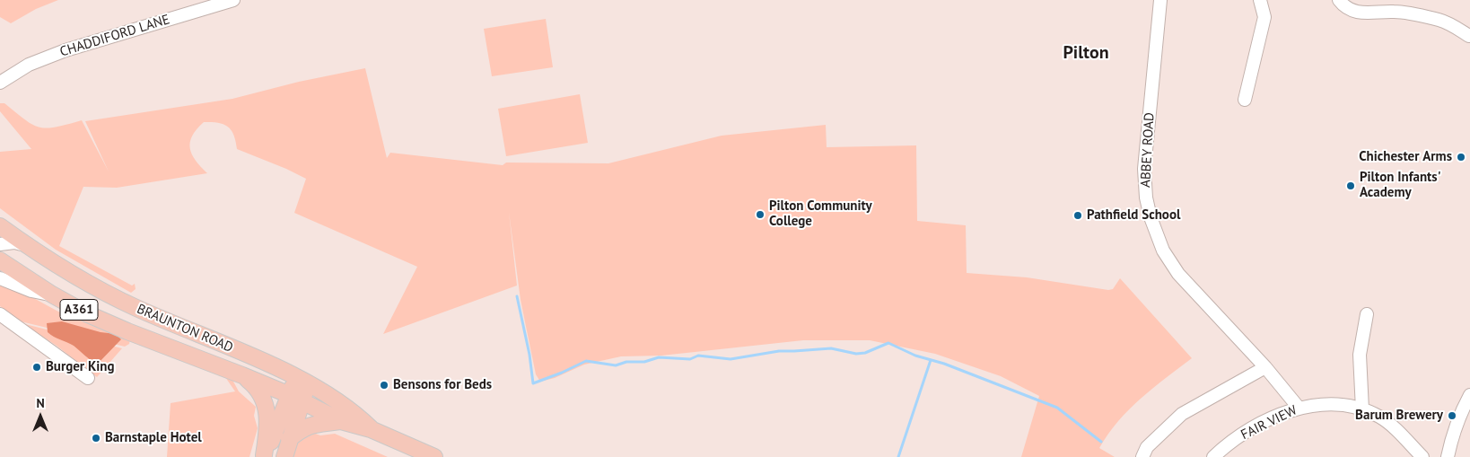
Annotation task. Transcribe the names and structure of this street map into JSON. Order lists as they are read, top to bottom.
{
  "streets": {
    "main road": ["A361", "BRAUNTON ROAD"],
    "street": ["CHADDIFORD LANE", "ABBEY ROAD", "FAIR VIEW"]
  },
  "crossings": [
    ["ABBEY ROAD", "FAIR VIEW"],
    ["A361", "BRAUNTON ROAD"]
  ],
  "districts": ["Pilton"],
  "places": [
    "Chichester Arms",
    "Pilton Infants' Academy",
    "Pilton Community College",
    "Pathfield School",
    "Burger King",
    "Bensons for Beds",
    "Barum Brewery",
    "Barnstaple Hotel"
  ],
  "north": "top"
}
